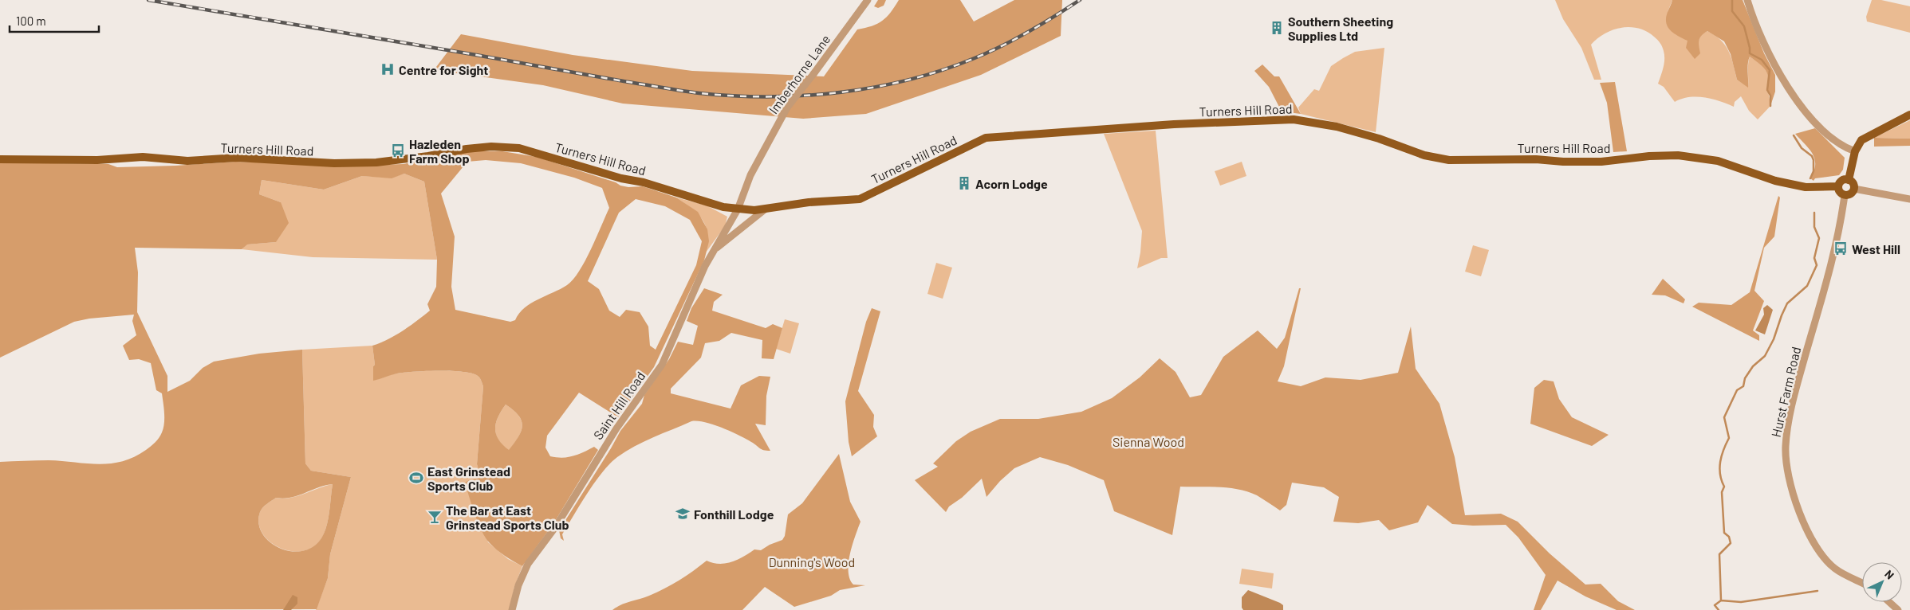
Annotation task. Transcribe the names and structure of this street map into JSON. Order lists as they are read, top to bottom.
{
  "streets": {
    "main road": ["Turners Hill Road"],
    "street": ["Imberhorne Lane", "Hurst Farm Road", "Saint Hill Road"]
  },
  "crossings": [
    ["Imberhorne Lane", "Turners Hill Road"],
    ["Imberhorne Lane", "Saint Hill Road"],
    ["Turners Hill Road", "Hurst Farm Road"],
    ["Turners Hill Road", "Saint Hill Road"]
  ],
  "parks": ["Sienna Wood", "Dunning's Wood"],
  "places": {
    "building": ["Southern Sheeting Supplies Ltd", "Acorn Lodge"],
    "hospital": ["Centre for Sight"],
    "bus stop": ["Hazleden Farm Shop", "West Hill"],
    "sports": ["East Grinstead Sports Club"],
    "school or university": ["Fonthill Lodge"],
    "bar": ["The Bar at East Grinstead Sports Club"]
  },
  "scale_bar": "100 m",
  "north": "top right"
}
